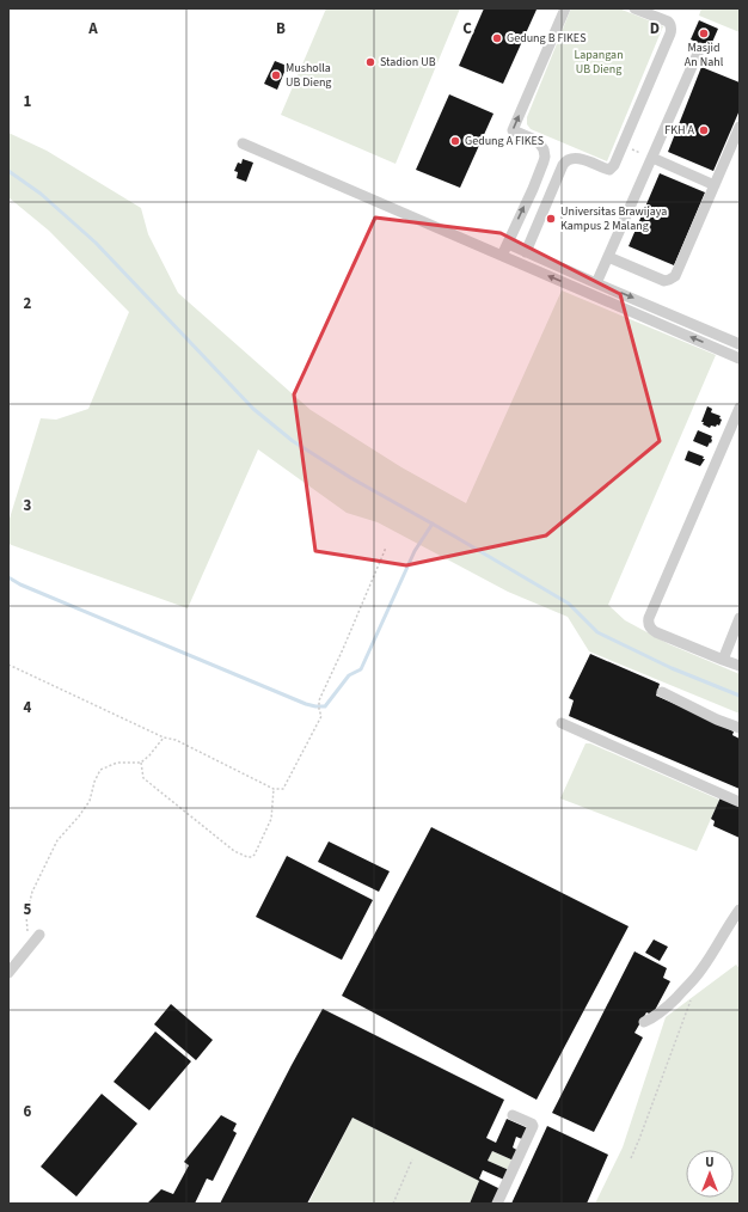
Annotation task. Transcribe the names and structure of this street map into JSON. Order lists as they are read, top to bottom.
{
  "parks": ["Lapangan UB Dieng"],
  "places": [
    "Masjid An Nahl",
    "Gedung B FIKES",
    "Stadion UB",
    "Musholla UB Dieng",
    "FKH A",
    "Gedung A FIKES",
    "Universitas Brawijaya Kampus 2 Malang"
  ],
  "north": "top",
  "grid": {
    "columns": [
      "A",
      "B",
      "C",
      "D"
    ],
    "rows": [
      "1",
      "2",
      "3",
      "4",
      "5",
      "6"
    ]
  }
}
